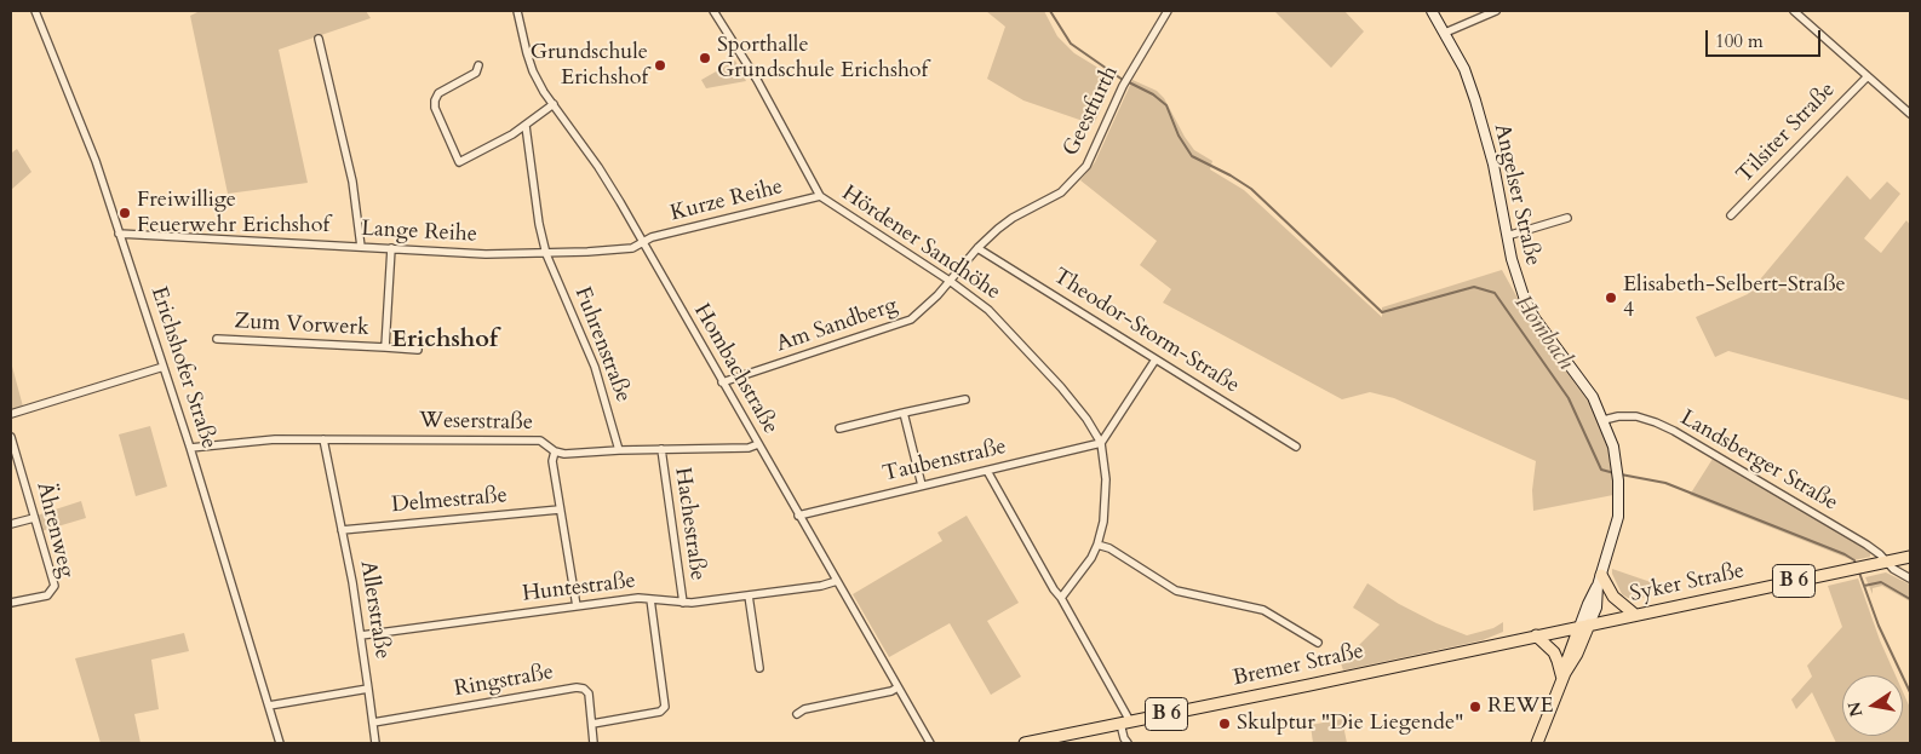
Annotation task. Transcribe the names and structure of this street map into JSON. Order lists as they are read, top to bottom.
{
  "streets": {
    "main road": [
      "Angelser Straße",
      "B 6",
      "Syker Straße",
      "Bremer Straße"
    ],
    "street": [
      "Geestfurth",
      "Tilsiter Straße",
      "Kurze Reihe",
      "Lange Reihe",
      "Hördener Sandhöhe",
      "Zum Vorwerk",
      "Am Sandberg",
      "Theodor-Storm-Straße",
      "Fuhrenstraße",
      "Erichshofer Straße",
      "Hombachstraße",
      "Weserstraße",
      "Taubenstraße",
      "Landsberger Straße",
      "Delmestraße",
      "Hachestraße",
      "Ährenweg",
      "Huntestraße",
      "Allerstraße",
      "Ringstraße"
    ]
  },
  "crossings": [
    ["Geestfurth", "Hördener Sandhöhe"],
    ["Geestfurth", "Am Sandberg"],
    ["Geestfurth", "Theodor-Storm-Straße"],
    ["Angelser Straße", "Landsberger Straße"],
    ["Angelser Straße", "Syker Straße"],
    ["Angelser Straße", "Bremer Straße"],
    ["Kurze Reihe", "Lange Reihe"],
    ["Kurze Reihe", "Hördener Sandhöhe"],
    ["Kurze Reihe", "Hombachstraße"],
    ["Lange Reihe", "Zum Vorwerk"],
    ["Lange Reihe", "Fuhrenstraße"],
    ["Lange Reihe", "Erichshofer Straße"],
    ["Lange Reihe", "Hombachstraße"],
    ["Hördener Sandhöhe", "Am Sandberg"],
    ["Hördener Sandhöhe", "Taubenstraße"],
    ["Am Sandberg", "Hombachstraße"],
    ["Fuhrenstraße", "Weserstraße"],
    ["Erichshofer Straße", "Weserstraße"],
    ["Erichshofer Straße", "Allerstraße"],
    ["Hombachstraße", "Weserstraße"],
    ["Hombachstraße", "Taubenstraße"],
    ["Hombachstraße", "Huntestraße"],
    ["Weserstraße", "Hachestraße"],
    ["Weserstraße", "Allerstraße"],
    ["Landsberger Straße", "Syker Straße"],
    ["Delmestraße", "Allerstraße"],
    ["Hachestraße", "Huntestraße"],
    ["Syker Straße", "Bremer Straße"],
    ["Huntestraße", "Allerstraße"]
  ],
  "districts": ["Erichshof"],
  "water": ["Hombach"],
  "places": [
    "Sporthalle Grundschule Erichshof",
    "Grundschule Erichshof",
    "Freiwillige Feuerwehr Erichshof",
    "Elisabeth-Selbert-Straße 4",
    "REWE",
    "Skulptur \"Die Liegende\""
  ],
  "scale_bar": "100 m",
  "north": "left"
}
